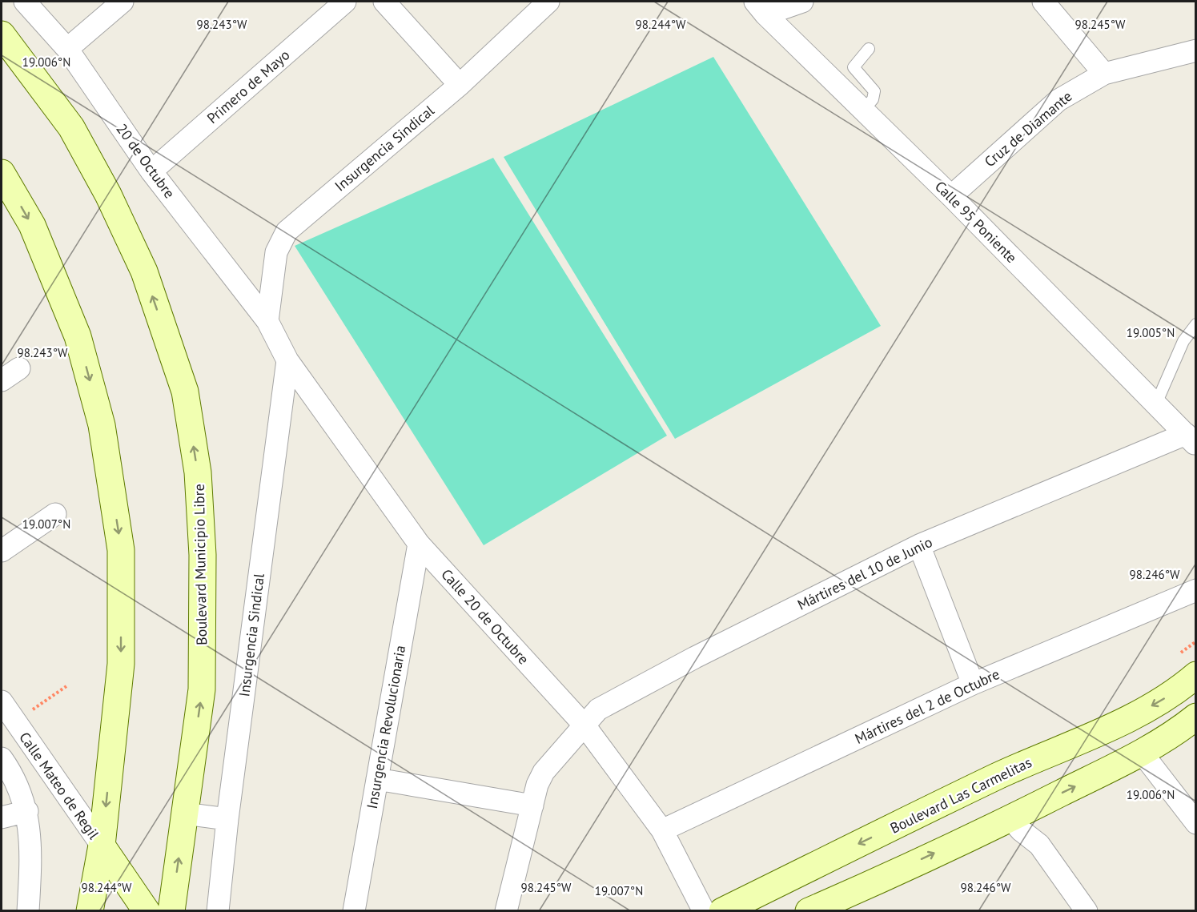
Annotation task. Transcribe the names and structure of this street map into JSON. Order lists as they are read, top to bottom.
{
  "streets": {
    "main road": ["Boulevard Municipio Libre", "Boulevard Las Carmelitas"],
    "street": [
      "Primero de Mayo",
      "Cruz de Diamante",
      "Insurgencia Sindical",
      "20 de Octubre",
      "Calle 95 Poniente",
      "Mártires del 10 de Junio",
      "Calle 20 de Octubre",
      "Mártires del 2 de Octubre",
      "Insurgencia Revolucionaria",
      "Calle Mateo de Regil"
    ]
  },
  "crossings": [
    ["Primero de Mayo", "20 de Octubre"],
    ["Cruz de Diamante", "Calle 95 Poniente"],
    ["Insurgencia Sindical", "20 de Octubre"],
    ["Insurgencia Sindical", "Calle 20 de Octubre"],
    ["20 de Octubre", "Calle 20 de Octubre"],
    ["Calle 95 Poniente", "Mártires del 10 de Junio"],
    ["Mártires del 10 de Junio", "Calle 20 de Octubre"],
    ["Calle 20 de Octubre", "Mártires del 2 de Octubre"],
    ["Calle 20 de Octubre", "Insurgencia Revolucionaria"]
  ],
  "coordinates": [
    "98.243°W",
    "98.244°W",
    "98.245°W",
    "19.006°N",
    "19.005°N",
    "19.007°N",
    "98.246°W"
  ]
}
